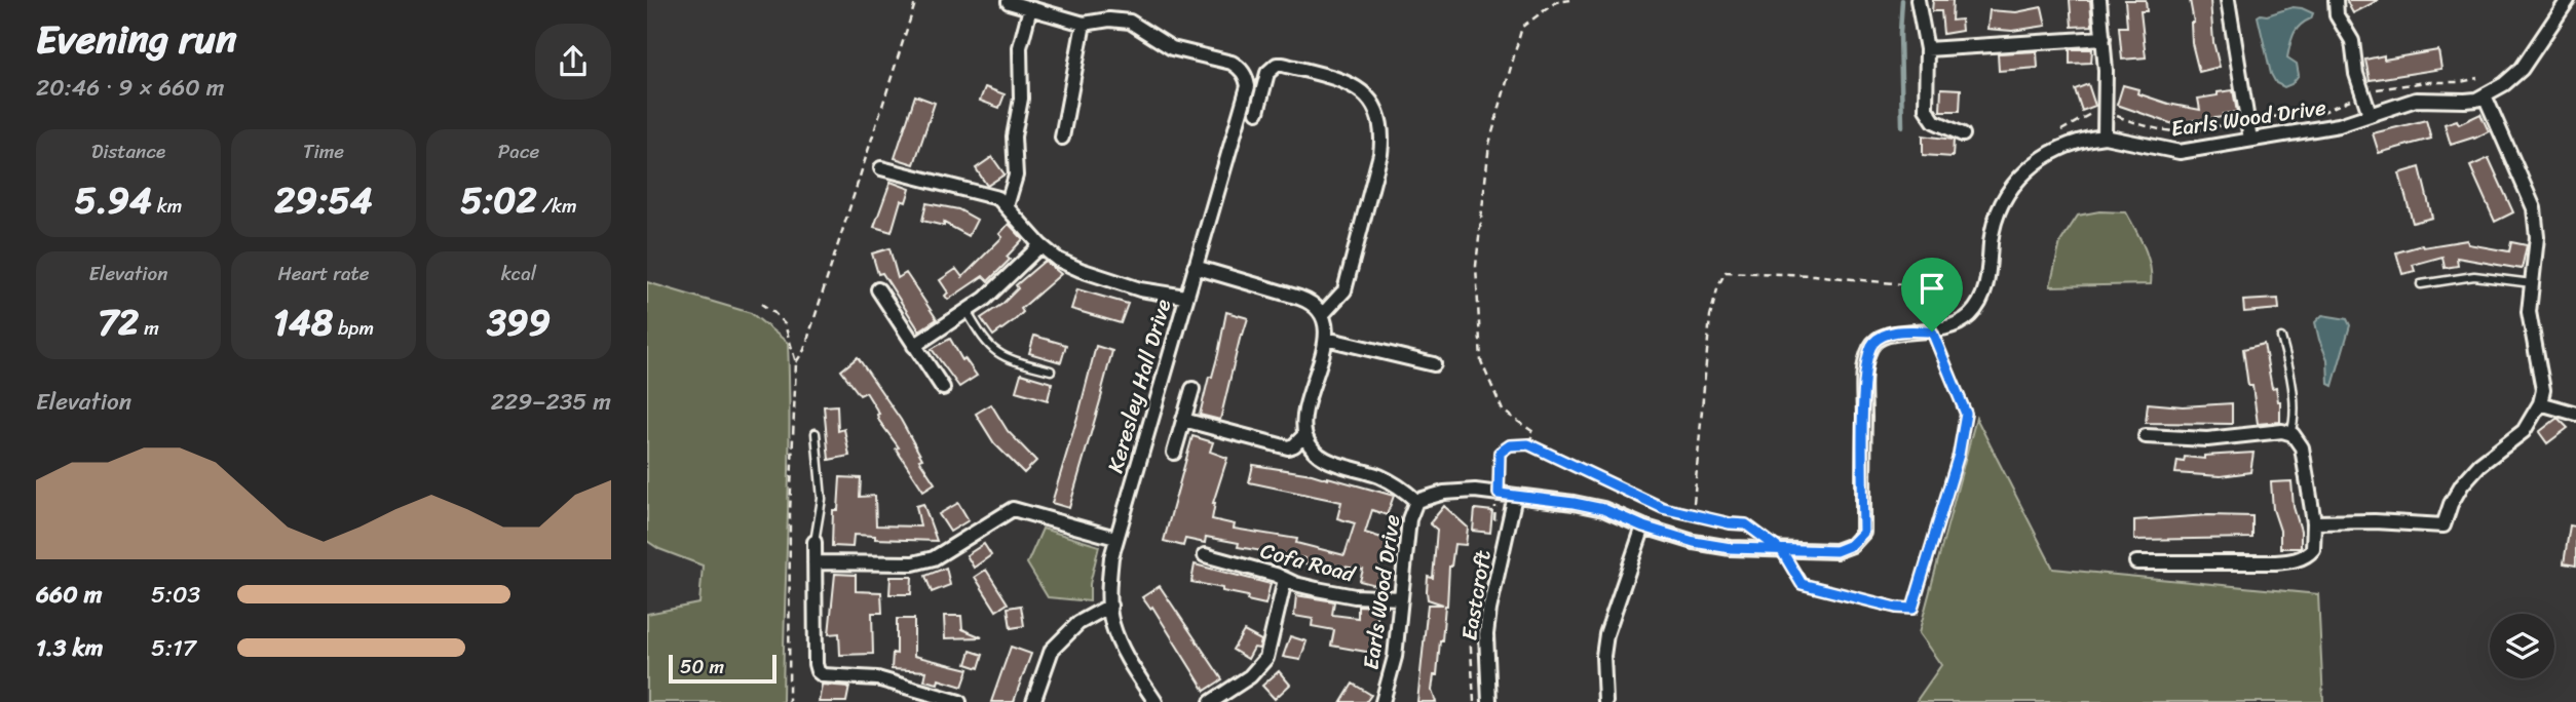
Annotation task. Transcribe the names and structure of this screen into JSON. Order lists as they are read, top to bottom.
{
  "streets": {
    "street": [
      "Earls Wood Drive",
      "Keresley Hall Drive",
      "Cofa Road",
      "Eastcroft"
    ]
  },
  "crossings": [
    ["Earls Wood Drive", "Cofa Road"],
    ["Earls Wood Drive", "Eastcroft"]
  ],
  "scale_bar": "50 m",
  "page": {
    "heading": ["Evening run", "20:46 · 9 × 660 m"],
    "stats": [
      ["Distance", "5.94 km"],
      ["Time", "29:54"],
      ["Pace", "5:02 /km"],
      ["Elevation", "72 m"],
      ["Heart rate", "148 bpm"],
      ["kcal", "399"]
    ],
    "chart": ["Elevation", "229–235 m"],
    "list": [
      {
        "name": "660 m",
        "note": "5:03"
      },
      {
        "name": "1.3 km",
        "note": "5:17"
      }
    ],
    "scale": "50 m"
  }
}
